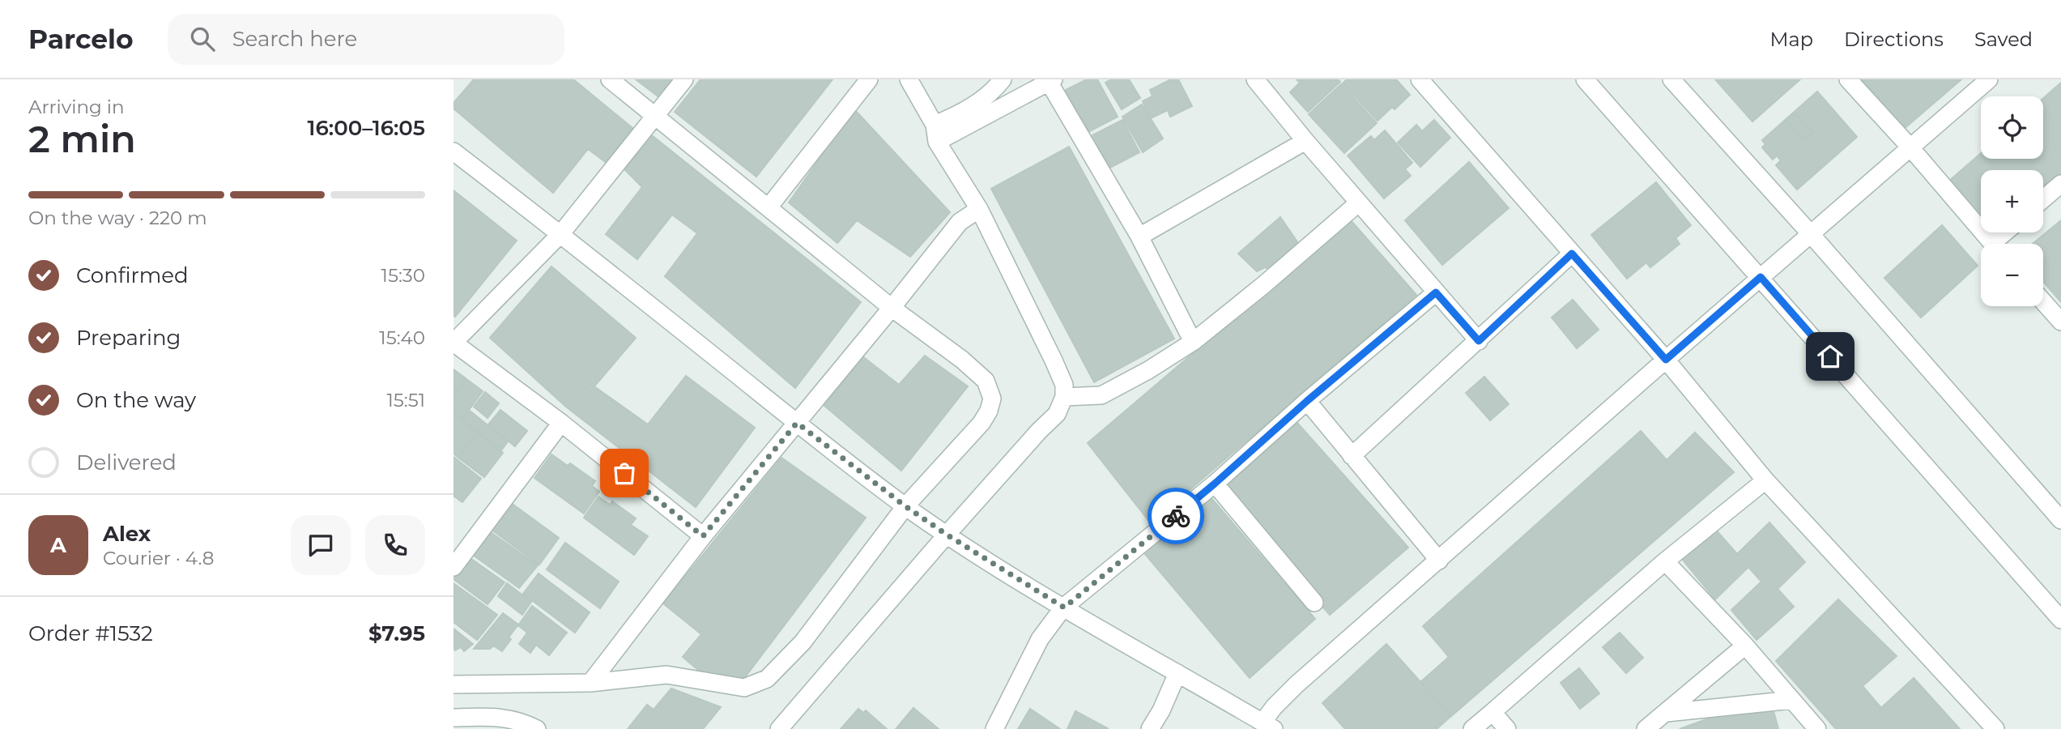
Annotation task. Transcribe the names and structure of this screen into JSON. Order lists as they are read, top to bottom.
{
  "page": {
    "header": "Parcelo",
    "search": "Search here",
    "nav": ["Map", "Directions", "Saved"],
    "heading": ["2 min", "Arriving in", "16:00–16:05"],
    "panel": [
      "Alex",
      "Courier · 4.8",
      "Order #1532",
      "$7.95"
    ],
    "map_buttons": ["+", "−"],
    "bar": "On the way · 220 m",
    "list": [
      ["Confirmed", "15:30"],
      ["Preparing", "15:40"],
      ["On the way", "15:51"],
      "Delivered"
    ],
    "round": "A"
  }
}
